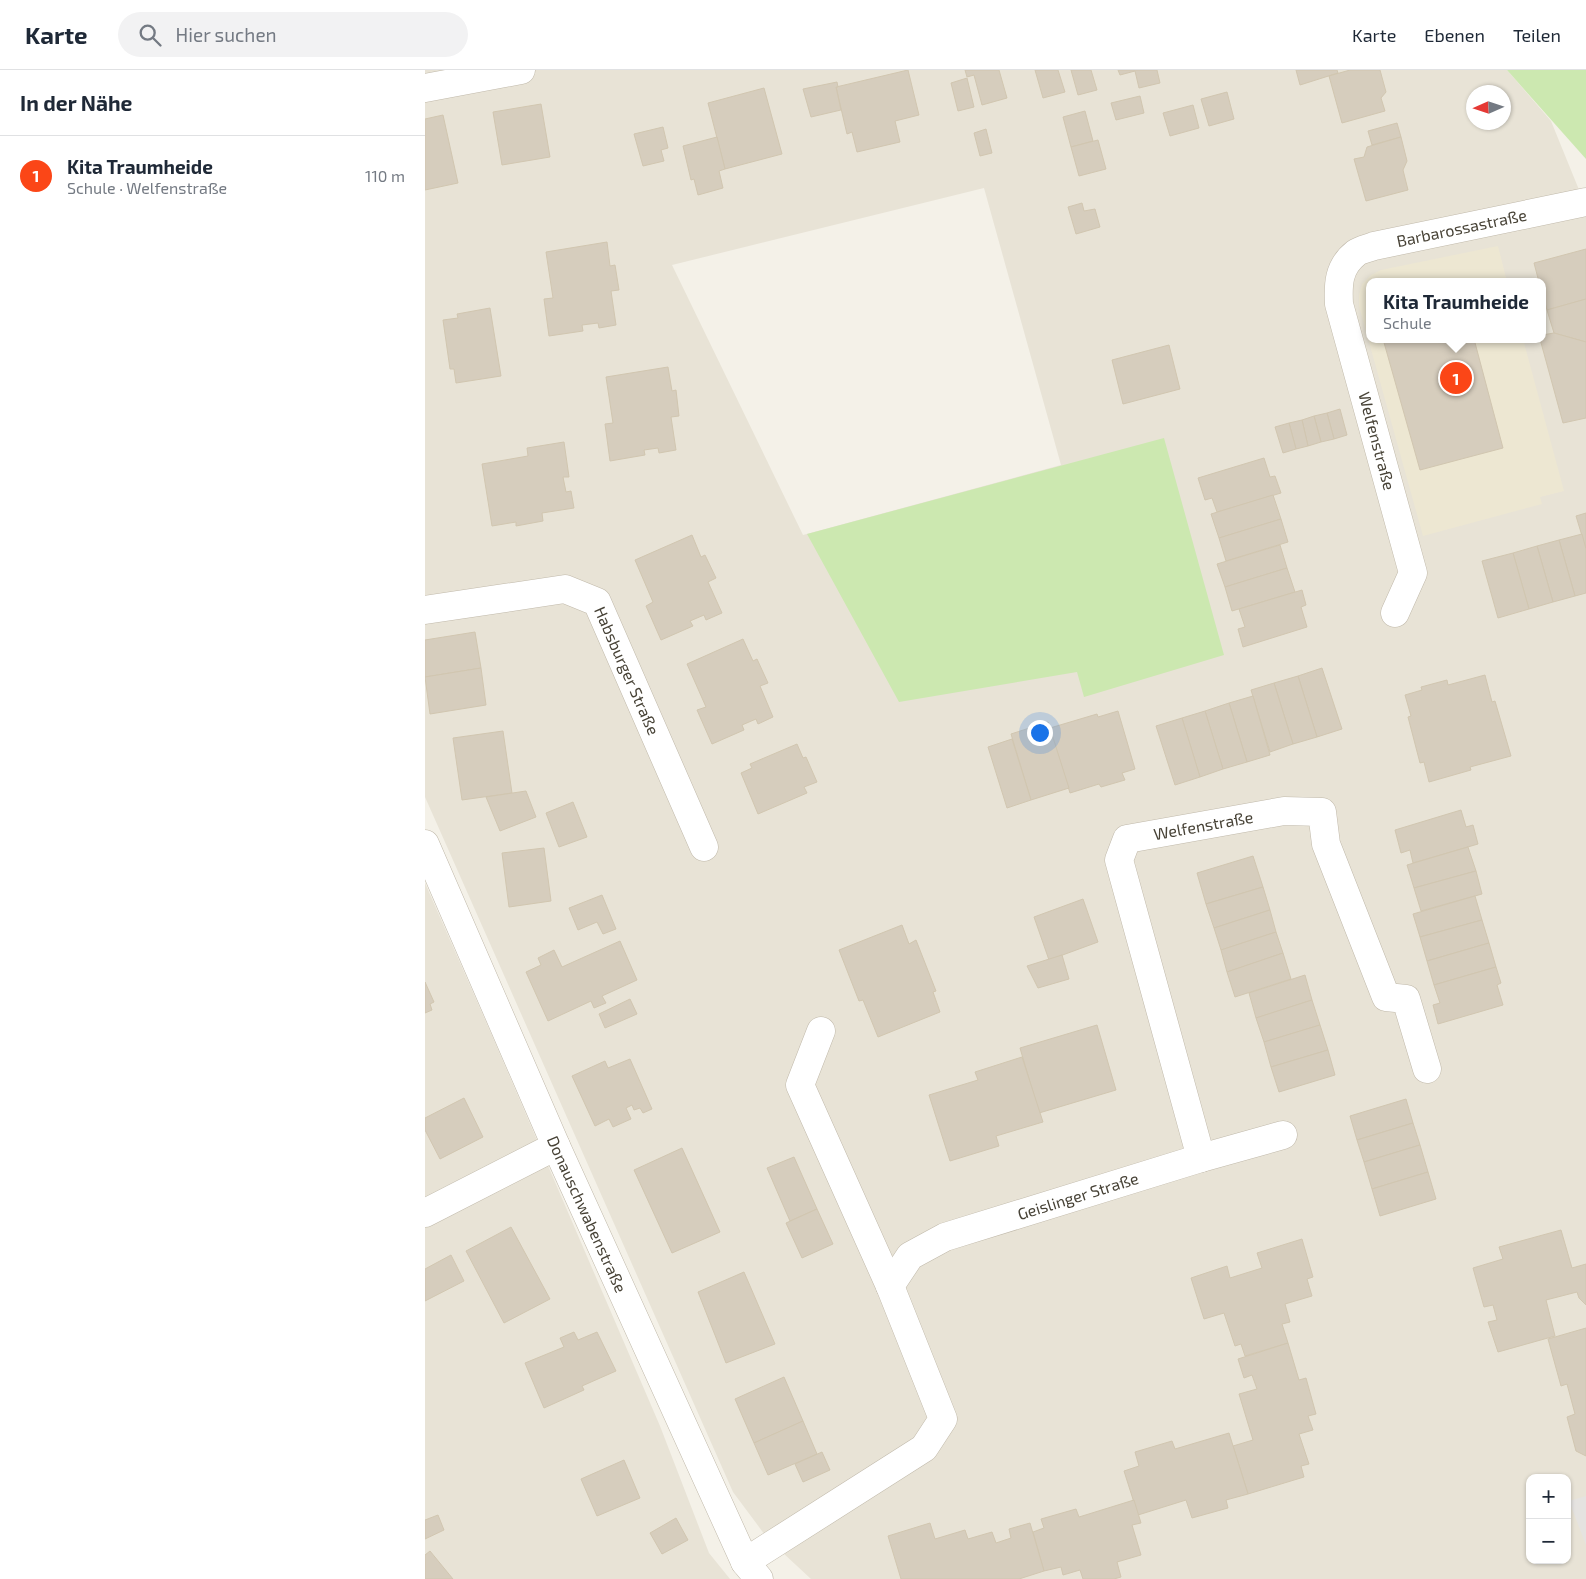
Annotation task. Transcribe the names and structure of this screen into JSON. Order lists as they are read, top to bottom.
{
  "streets": {
    "street": [
      "Barbarossastraße",
      "Welfenstraße",
      "Habsburger Straße",
      "Geislinger Straße",
      "Donauschwabenstraße"
    ]
  },
  "crossings": [
    ["Barbarossastraße", "Welfenstraße"],
    ["Welfenstraße", "Geislinger Straße"]
  ],
  "north": "left",
  "page": {
    "header": "Karte",
    "search": "Hier suchen",
    "nav": ["Karte", "Ebenen", "Teilen"],
    "heading": "In der Nähe",
    "list": [
      {
        "mark": "1",
        "name": "Kita Traumheide",
        "note": "Schule · Welfenstraße",
        "value": "110 m"
      }
    ],
    "popup": ["Kita Traumheide", "Schule"],
    "pins": "1",
    "map_buttons": ["+", "−"]
  }
}
